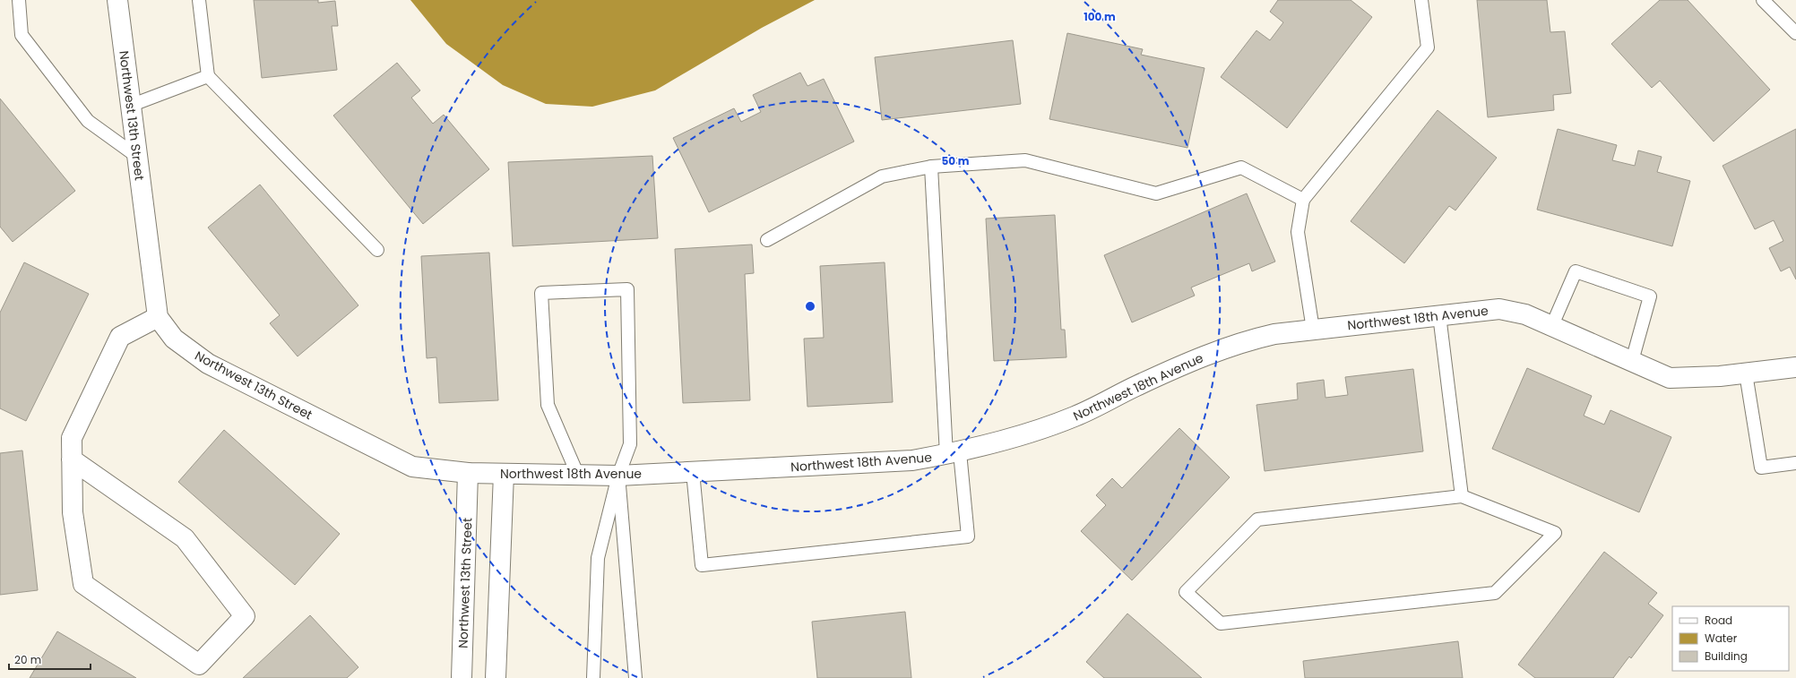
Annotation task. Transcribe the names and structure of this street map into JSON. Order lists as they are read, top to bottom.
{
  "streets": {
    "street": ["Northwest 13th Street", "Northwest 18th Avenue"]
  },
  "crossings": [
    ["Northwest 13th Street", "Northwest 18th Avenue"]
  ],
  "legend": ["Road", "Water", "Building"],
  "scale_bar": "20 m",
  "rings": ["100 m", "50 m"]
}
